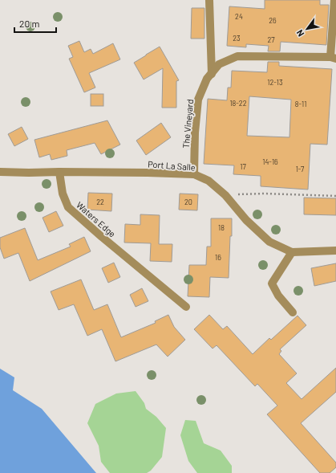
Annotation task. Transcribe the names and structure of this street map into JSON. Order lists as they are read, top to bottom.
{
  "streets": {
    "street": ["The Vineyard", "Port La Salle", "Waters Edge"]
  },
  "crossings": [
    ["The Vineyard", "Port La Salle"],
    ["Port La Salle", "Waters Edge"]
  ],
  "house_numbers": [
    "24",
    "26",
    "23",
    "27",
    "12-13",
    "18-22",
    "8-11",
    "14-16",
    "17",
    "1-7",
    "22",
    "20",
    "18",
    "16"
  ],
  "scale_bar": "20 m",
  "north": "bottom left"
}
